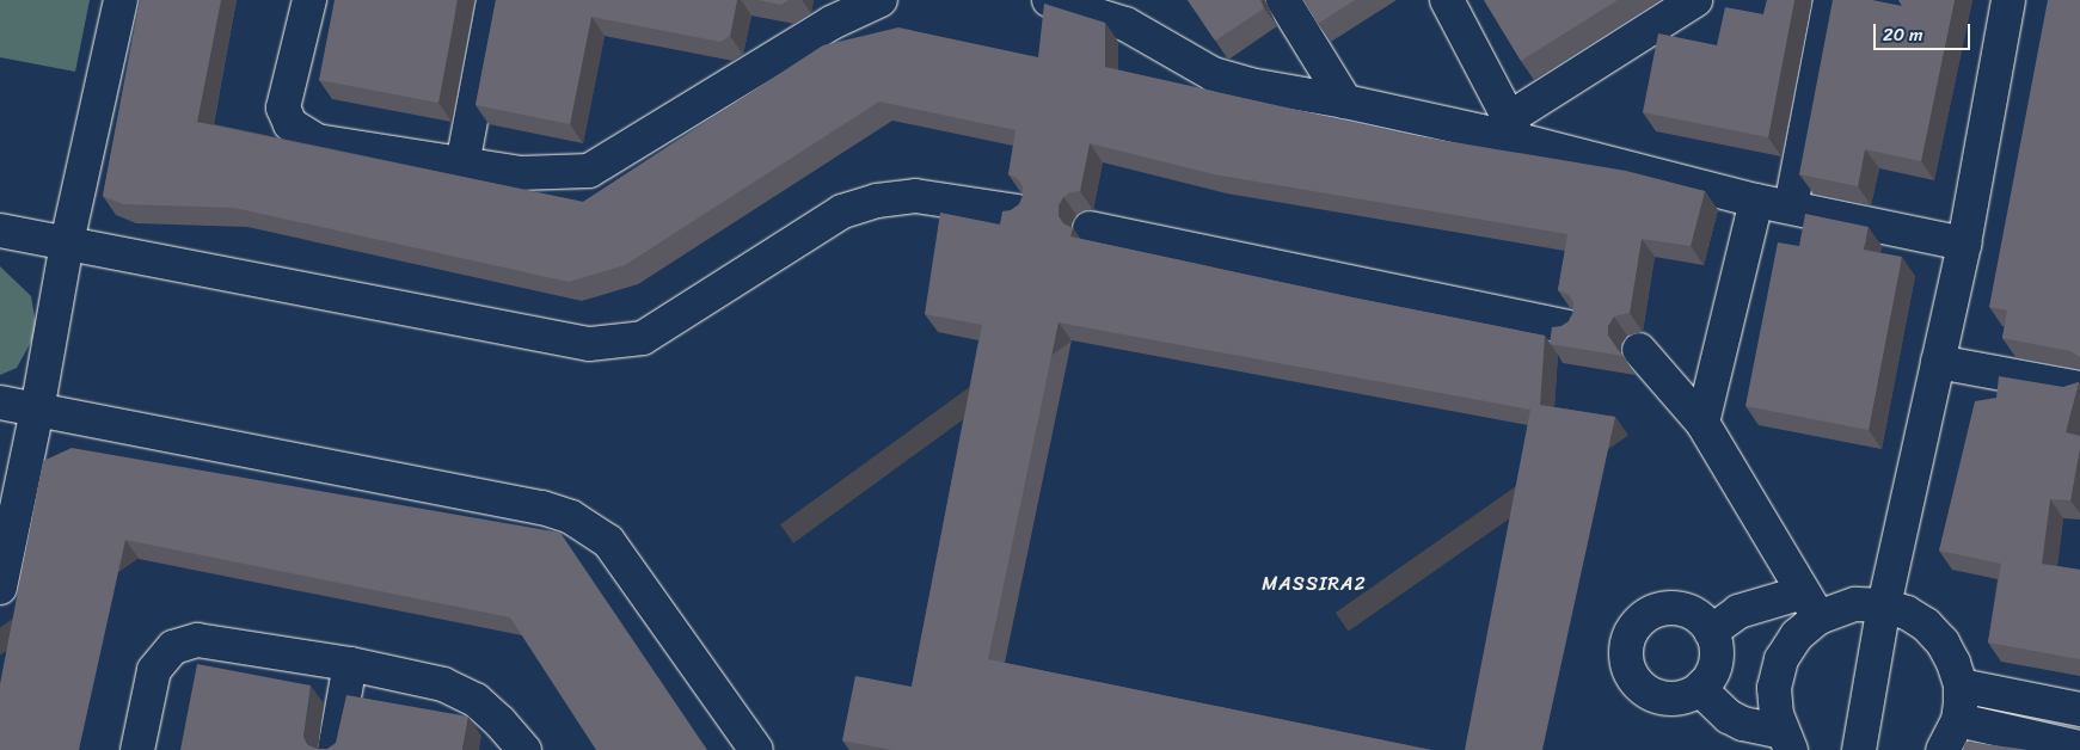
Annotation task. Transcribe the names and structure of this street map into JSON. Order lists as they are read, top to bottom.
{
  "districts": ["MASSIRA2"],
  "scale_bar": "20 m"
}
